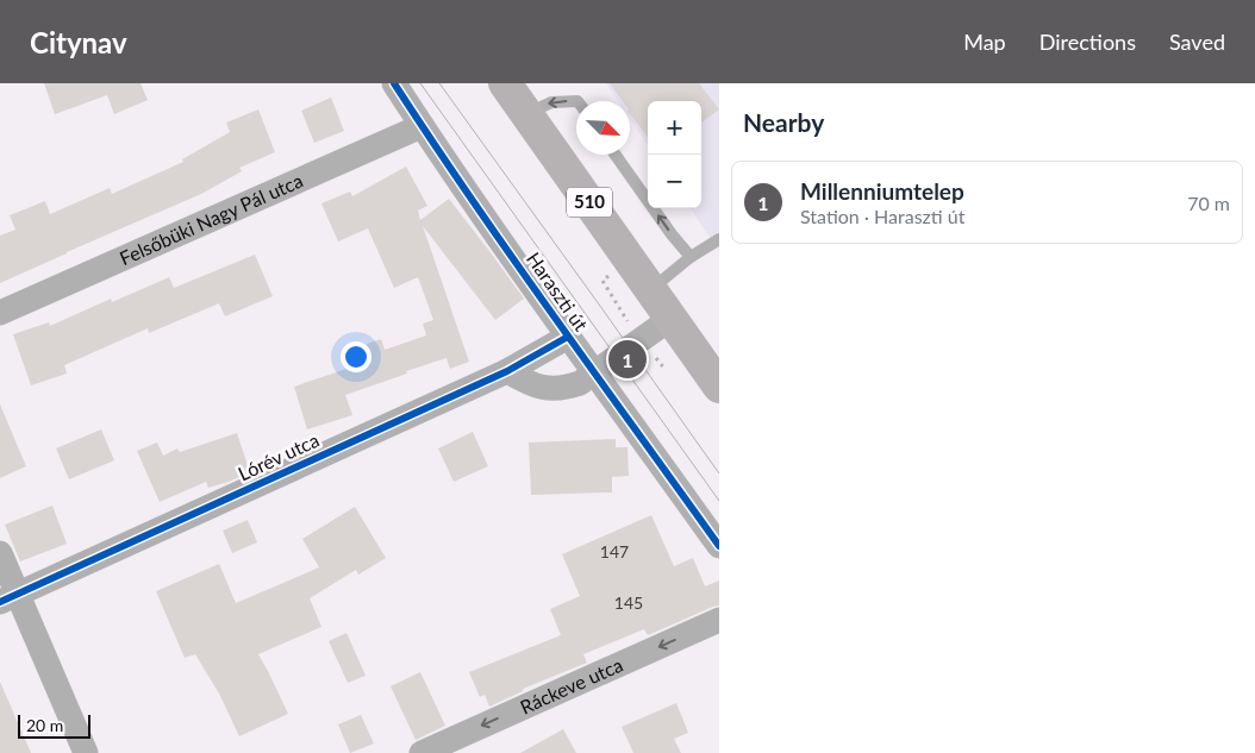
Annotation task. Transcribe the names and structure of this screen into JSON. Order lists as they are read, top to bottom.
{
  "streets": {
    "main road": ["510"],
    "street": [
      "Felsőbüki Nagy Pál utca",
      "Haraszti út",
      "Lórév utca",
      "Ráckeve utca"
    ]
  },
  "crossings": [
    ["Felsőbüki Nagy Pál utca", "Haraszti út"],
    ["Haraszti út", "Lórév utca"]
  ],
  "one_way": ["Ráckeve utca"],
  "house_numbers": ["147", "145"],
  "scale_bar": "20 m",
  "north": "bottom right",
  "page": {
    "header": "Citynav",
    "nav": ["Map", "Directions", "Saved"],
    "heading": "Nearby",
    "map_buttons": ["+", "−"],
    "list": [
      {
        "mark": "1",
        "name": "Millenniumtelep",
        "note": "Station · Haraszti út",
        "value": "70 m"
      }
    ],
    "pins": "1",
    "scale": "20 m"
  }
}
